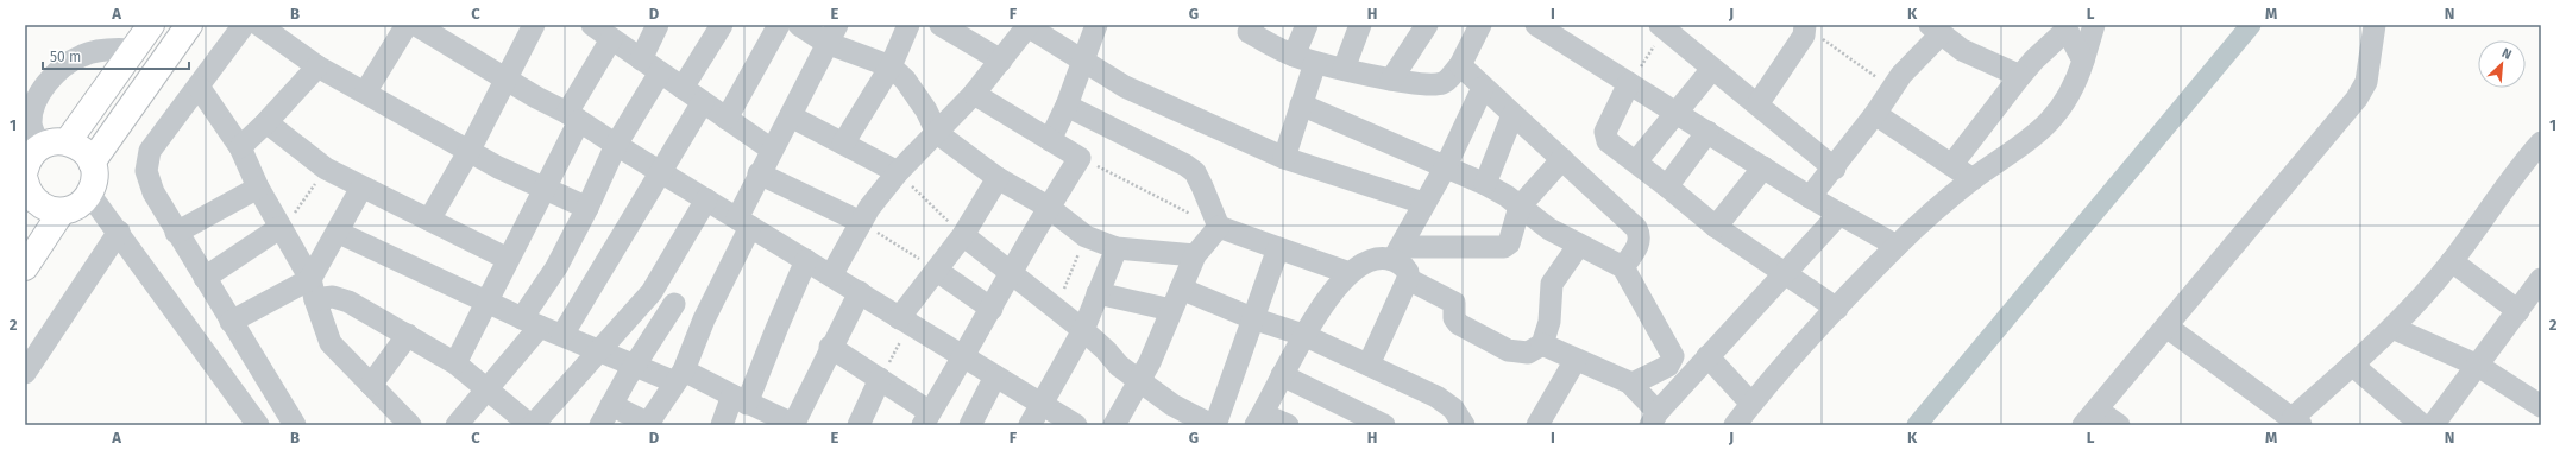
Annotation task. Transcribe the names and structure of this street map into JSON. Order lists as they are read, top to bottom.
{
  "scale_bar": "50 m",
  "north": "top right",
  "grid": {
    "columns": [
      "A",
      "B",
      "C",
      "D",
      "E",
      "F",
      "G",
      "H",
      "I",
      "J",
      "K",
      "L",
      "M",
      "N"
    ],
    "rows": ["1", "2"]
  }
}
